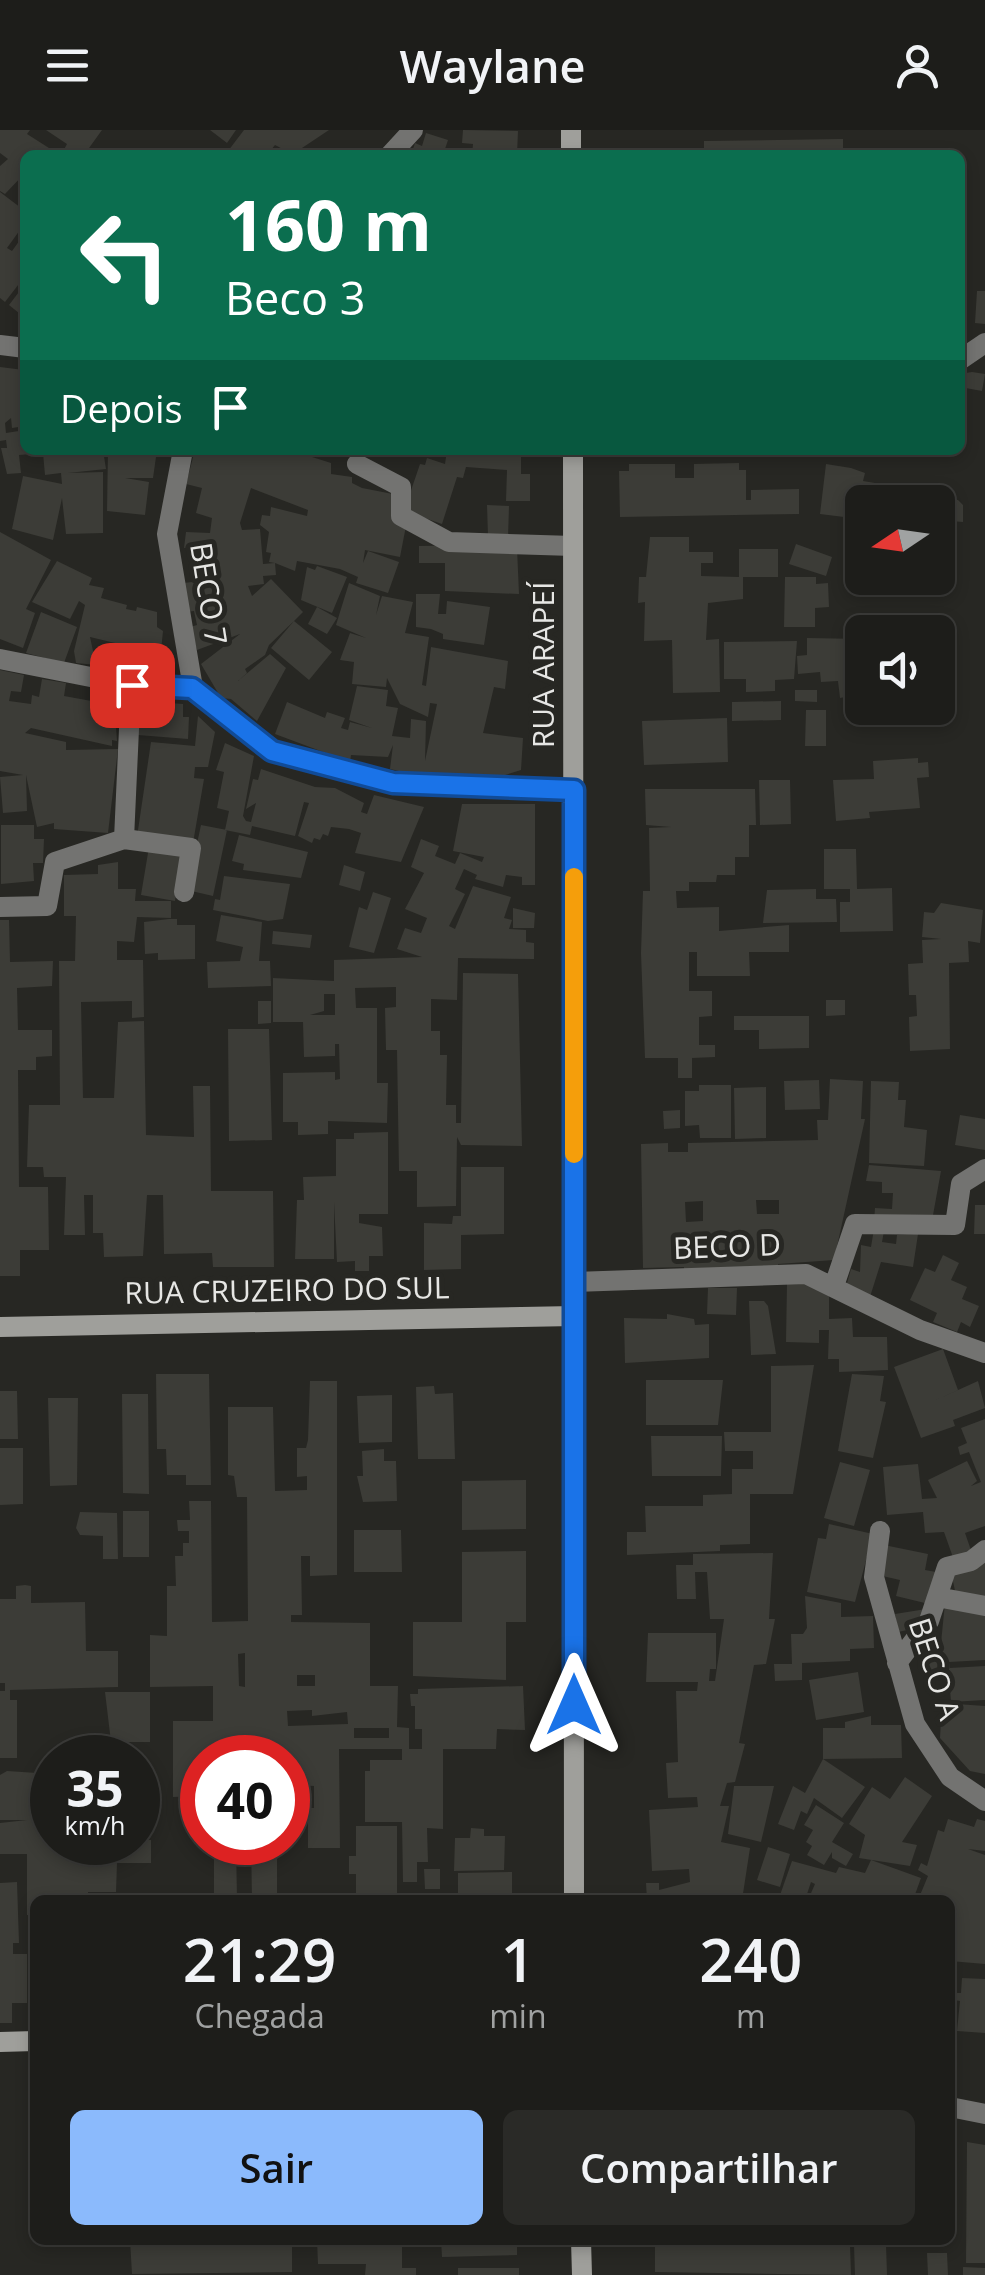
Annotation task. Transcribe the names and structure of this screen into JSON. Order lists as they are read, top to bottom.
{
  "streets": {
    "street": [
      "BECO 7",
      "RUA ARAPEÍ",
      "BECO D",
      "RUA CRUZEIRO DO SUL",
      "BECO A"
    ]
  },
  "crossings": [
    ["RUA ARAPEÍ", "BECO D"],
    ["RUA ARAPEÍ", "RUA CRUZEIRO DO SUL"]
  ],
  "north": "left",
  "page": {
    "header": "Waylane",
    "turn": ["160 m", "Beco 3"],
    "then": "Depois",
    "speed": "35 km/h",
    "limit": "40",
    "eta": [
      "21:29",
      "Chegada",
      "1",
      "min",
      "240",
      "m"
    ],
    "buttons": ["Sair", "Compartilhar"]
  }
}
